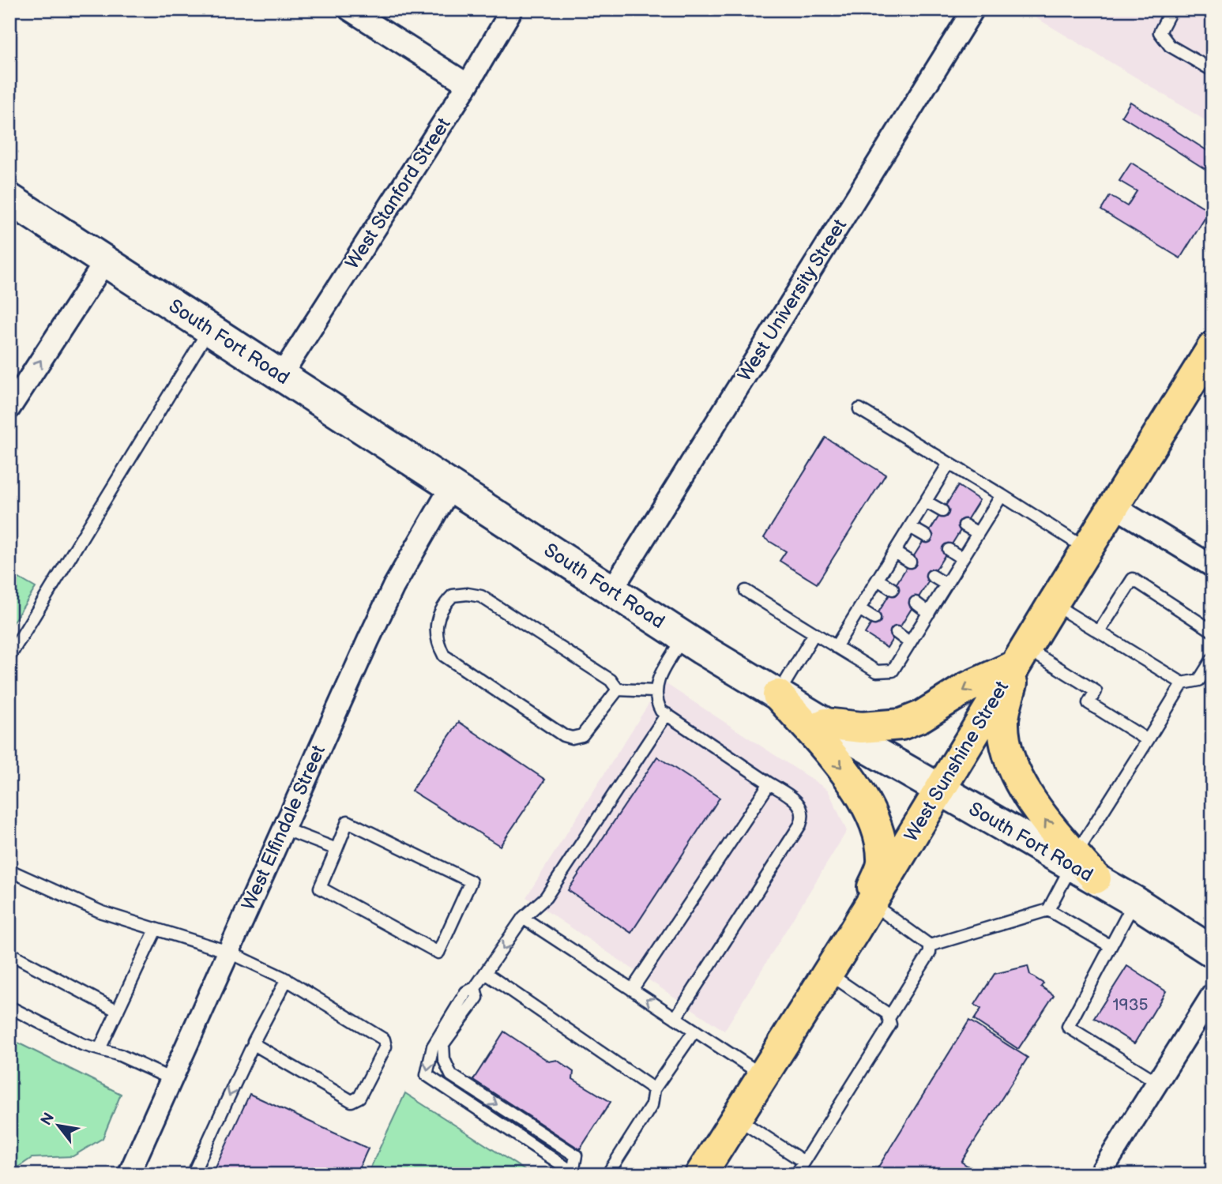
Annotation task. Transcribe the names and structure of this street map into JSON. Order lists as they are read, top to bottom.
{
  "streets": {
    "main road": ["West Sunshine Street"],
    "street": [
      "West Stanford Street",
      "West University Street",
      "South Fort Road",
      "West Elfindale Street"
    ]
  },
  "crossings": [
    ["West Stanford Street", "South Fort Road"],
    ["West University Street", "South Fort Road"],
    ["South Fort Road", "West Sunshine Street"],
    ["South Fort Road", "West Elfindale Street"]
  ],
  "house_numbers": ["1935"],
  "north": "top left"
}
